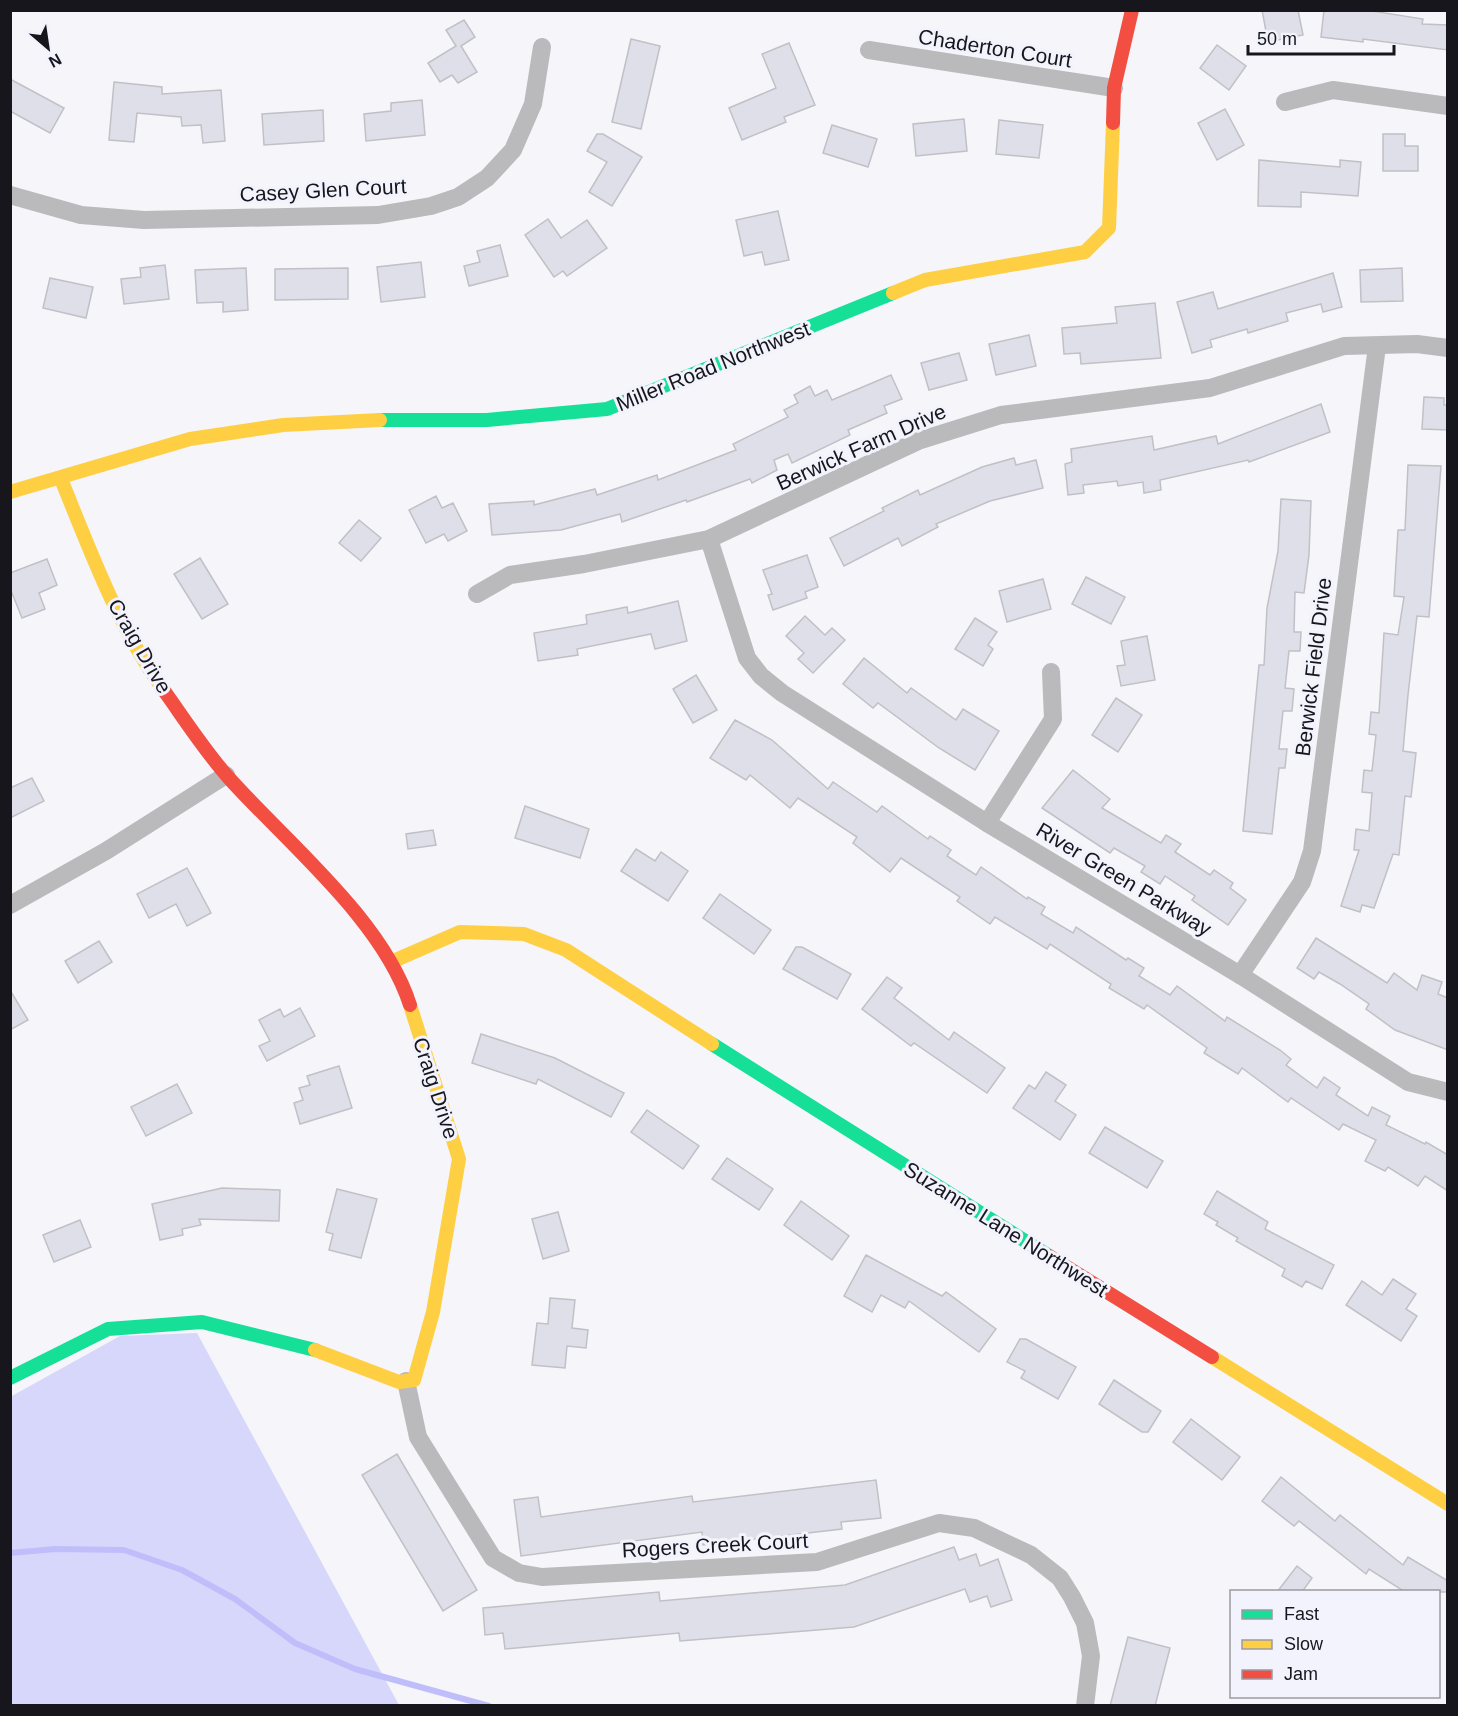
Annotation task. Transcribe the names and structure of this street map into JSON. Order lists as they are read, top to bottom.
{
  "streets": {
    "street": [
      "Chaderton Court",
      "Casey Glen Court",
      "Miller Road Northwest",
      "Berwick Farm Drive",
      "Craig Drive",
      "Berwick Field Drive",
      "River Green Parkway",
      "Suzanne Lane Northwest",
      "Rogers Creek Court"
    ]
  },
  "crossings": [
    ["Chaderton Court", "Miller Road Northwest"],
    ["Miller Road Northwest", "Craig Drive"],
    ["Berwick Farm Drive", "Berwick Field Drive"],
    ["Berwick Farm Drive", "River Green Parkway"],
    ["Craig Drive", "Suzanne Lane Northwest"],
    ["Craig Drive", "Rogers Creek Court"],
    ["Berwick Field Drive", "River Green Parkway"]
  ],
  "legend": ["Fast", "Slow", "Jam"],
  "scale_bar": "50 m",
  "north": "bottom right"
}
